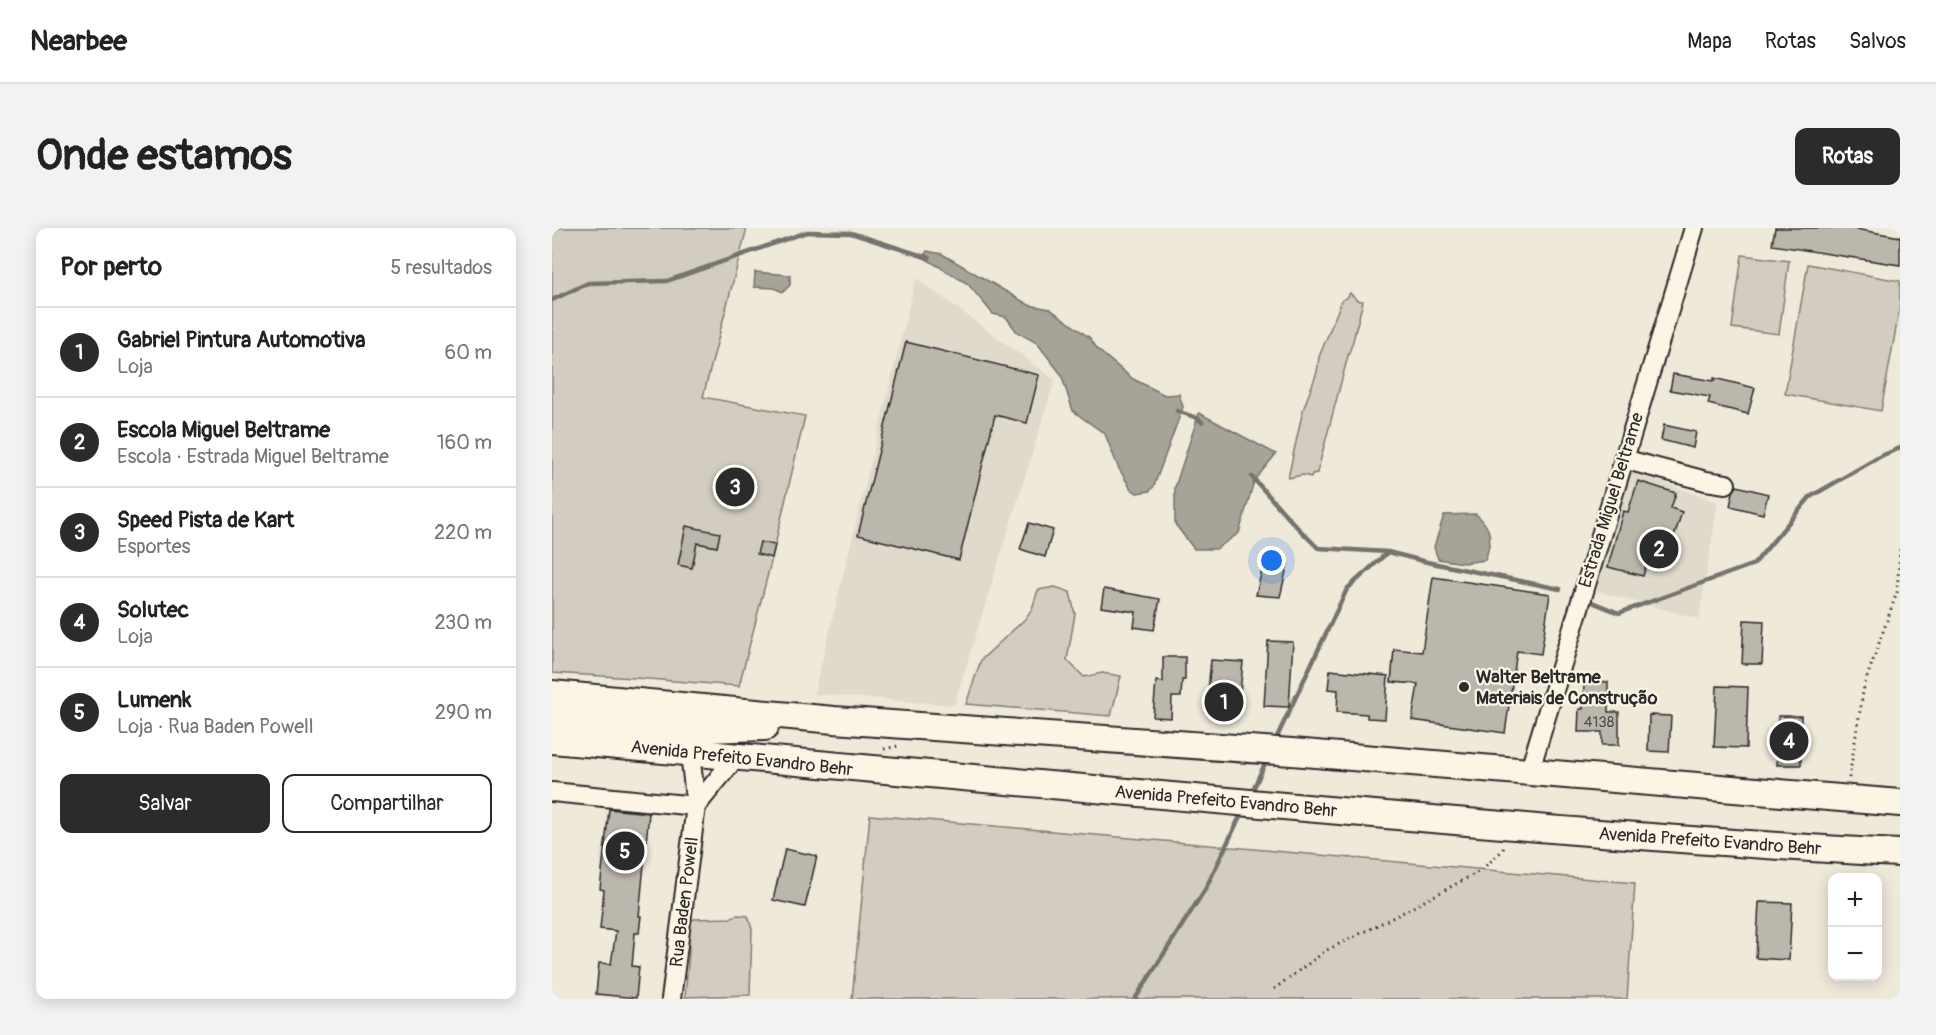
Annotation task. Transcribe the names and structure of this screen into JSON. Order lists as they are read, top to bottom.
{
  "streets": {
    "highway": ["Avenida Prefeito Evandro Behr"],
    "street": ["Estrada Miguel Beltrame", "Rua Baden Powell"]
  },
  "crossings": [
    ["Avenida Prefeito Evandro Behr", "Rua Baden Powell"]
  ],
  "places": ["Walter Beltrame Materiais de Construção"],
  "house_numbers": ["4138"],
  "page": {
    "header": "Nearbee",
    "nav": ["Mapa", "Rotas", "Salvos"],
    "buttons": [
      "Rotas",
      ["Salvar", "Compartilhar"]
    ],
    "title": "Onde estamos",
    "heading": ["Por perto", "5 resultados"],
    "list": [
      {
        "mark": "1",
        "name": "Gabriel Pintura Automotiva",
        "note": "Loja",
        "value": "60 m"
      },
      {
        "mark": "2",
        "name": "Escola Miguel Beltrame",
        "note": "Escola · Estrada Miguel Beltrame",
        "value": "160 m"
      },
      {
        "mark": "3",
        "name": "Speed Pista de Kart",
        "note": "Esportes",
        "value": "220 m"
      },
      {
        "mark": "4",
        "name": "Solutec",
        "note": "Loja",
        "value": "230 m"
      },
      {
        "mark": "5",
        "name": "Lumenk",
        "note": "Loja · Rua Baden Powell",
        "value": "290 m"
      }
    ],
    "pins": [
      "3",
      "2",
      "1",
      "4",
      "5"
    ],
    "map_buttons": ["+", "−"]
  }
}
